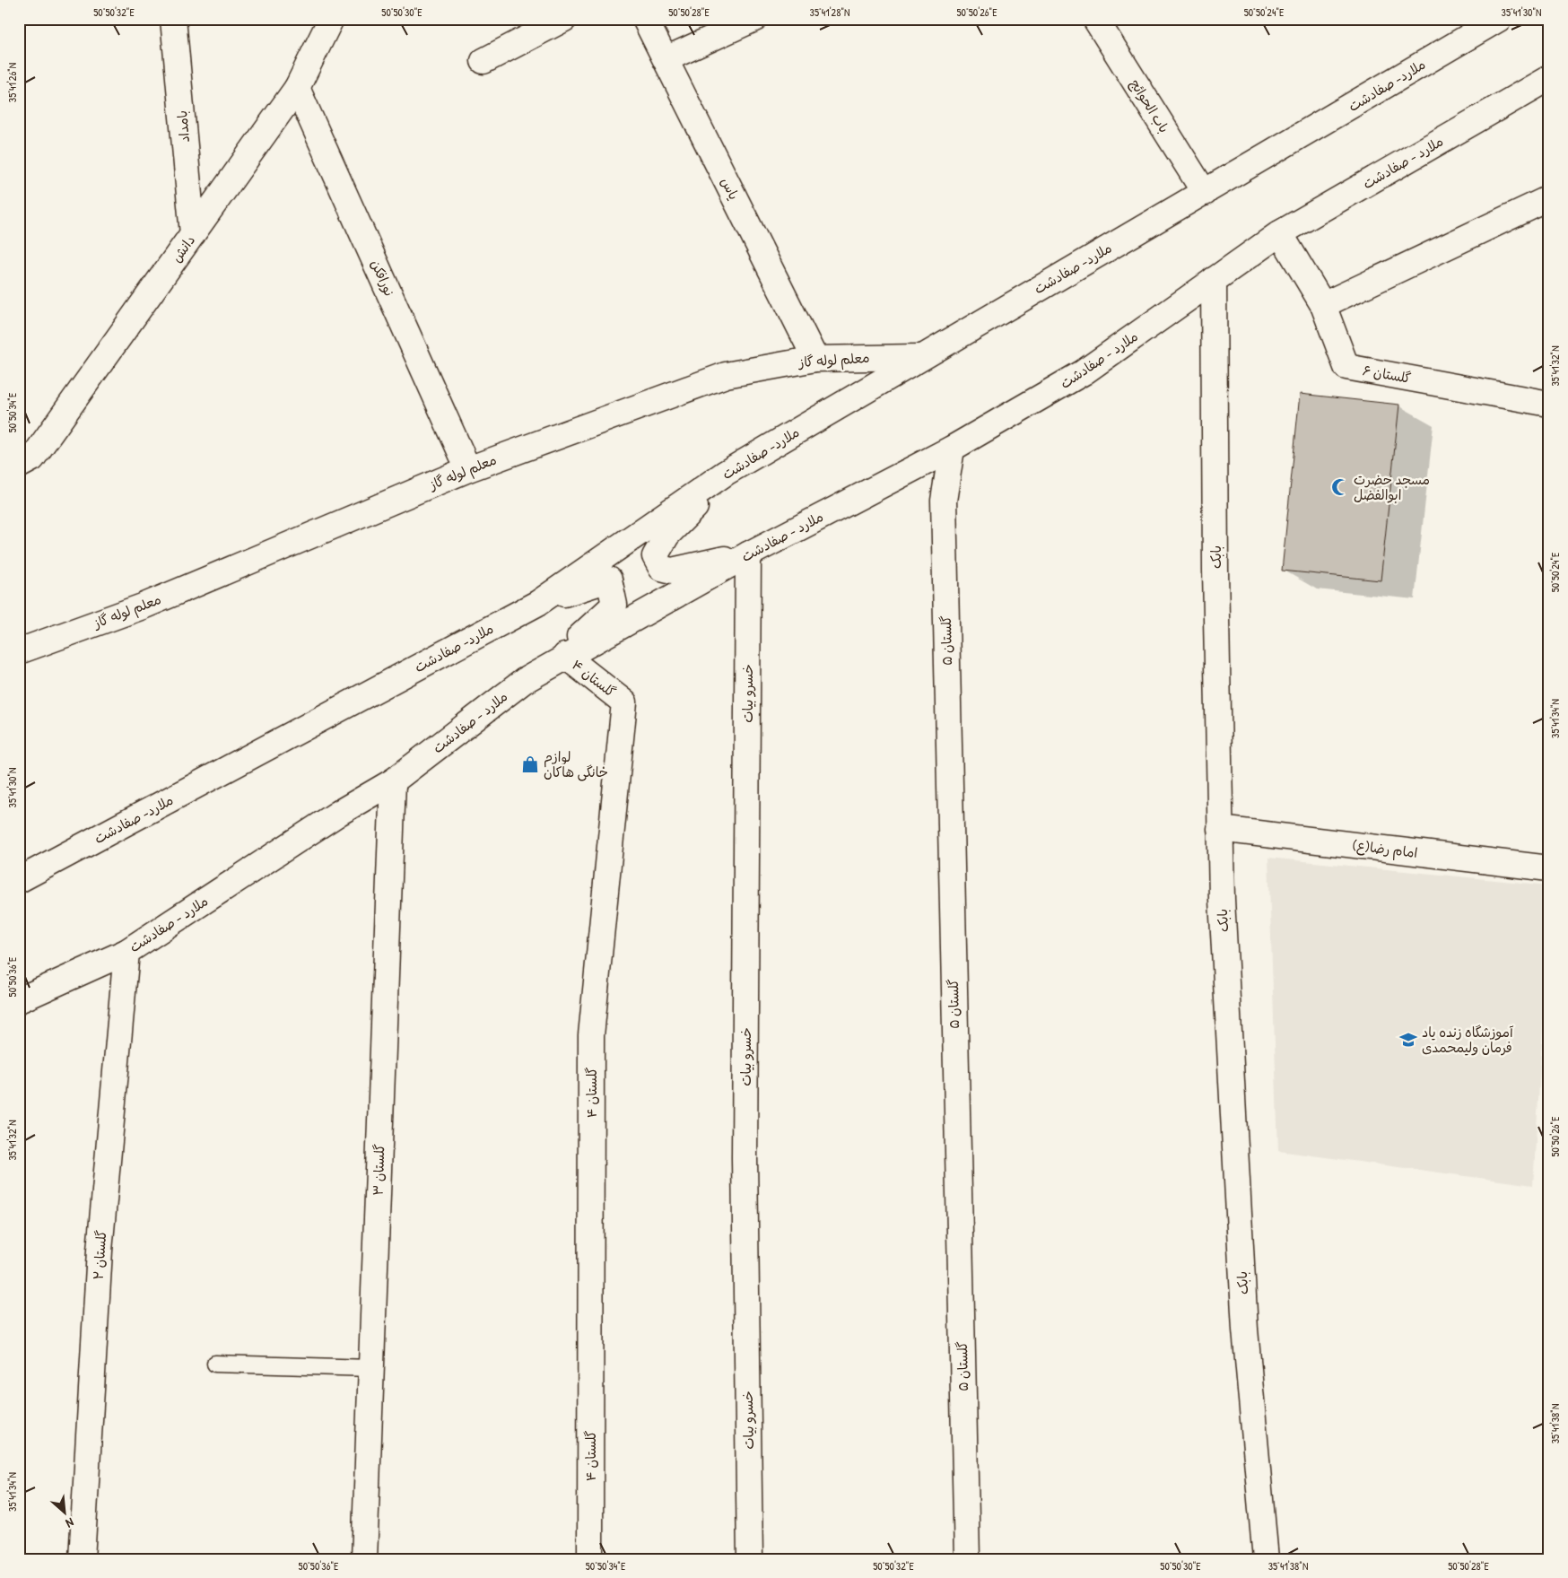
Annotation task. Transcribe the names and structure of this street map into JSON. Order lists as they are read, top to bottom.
{
  "streets": {
    "main road": [
      "ملارد- صفادشت",
      "باب الحوائج",
      "بامداد",
      "ملارد - صفادشت",
      "یاس",
      "دانش",
      "نورافکن",
      "معلم لوله گاز",
      "گلستان ۶",
      "بابک",
      "گلستان ۵",
      "گلستان ۴",
      "خسرو بیات",
      "امام رضا(ع)",
      "گلستان ۳",
      "گلستان ۲"
    ]
  },
  "crossings": [
    ["ملارد- صفادشت", "باب الحوائج"],
    ["ملارد- صفادشت", "معلم لوله گاز"],
    ["بامداد", "دانش"],
    ["ملارد - صفادشت", "گلستان ۶"],
    ["ملارد - صفادشت", "بابک"],
    ["ملارد - صفادشت", "گلستان ۵"],
    ["ملارد - صفادشت", "گلستان ۴"],
    ["ملارد - صفادشت", "خسرو بیات"],
    ["ملارد - صفادشت", "گلستان ۳"],
    ["ملارد - صفادشت", "گلستان ۲"],
    ["یاس", "معلم لوله گاز"],
    ["دانش", "نورافکن"],
    ["نورافکن", "معلم لوله گاز"],
    ["بابک", "امام رضا(ع)"]
  ],
  "places": {
    "mosque": ["مسجد حضرت ابوالفضل"],
    "shop": ["لوازم خانگی هاکان"],
    "school or university": ["آموزشگاه زنده یاد فرمان ولیمحمدی"]
  },
  "north": "bottom right",
  "coordinates": [
    "50°50'32\"E",
    "50°50'30\"E",
    "50°50'28\"E",
    "35°41'28\"N",
    "50°50'26\"E",
    "50°50'24\"E",
    "35°41'30\"N",
    "35°41'26\"N",
    "35°41'32\"N",
    "50°50'34\"E",
    "35°41'34\"N",
    "50°50'36\"E",
    "35°41'38\"N"
  ]
}
